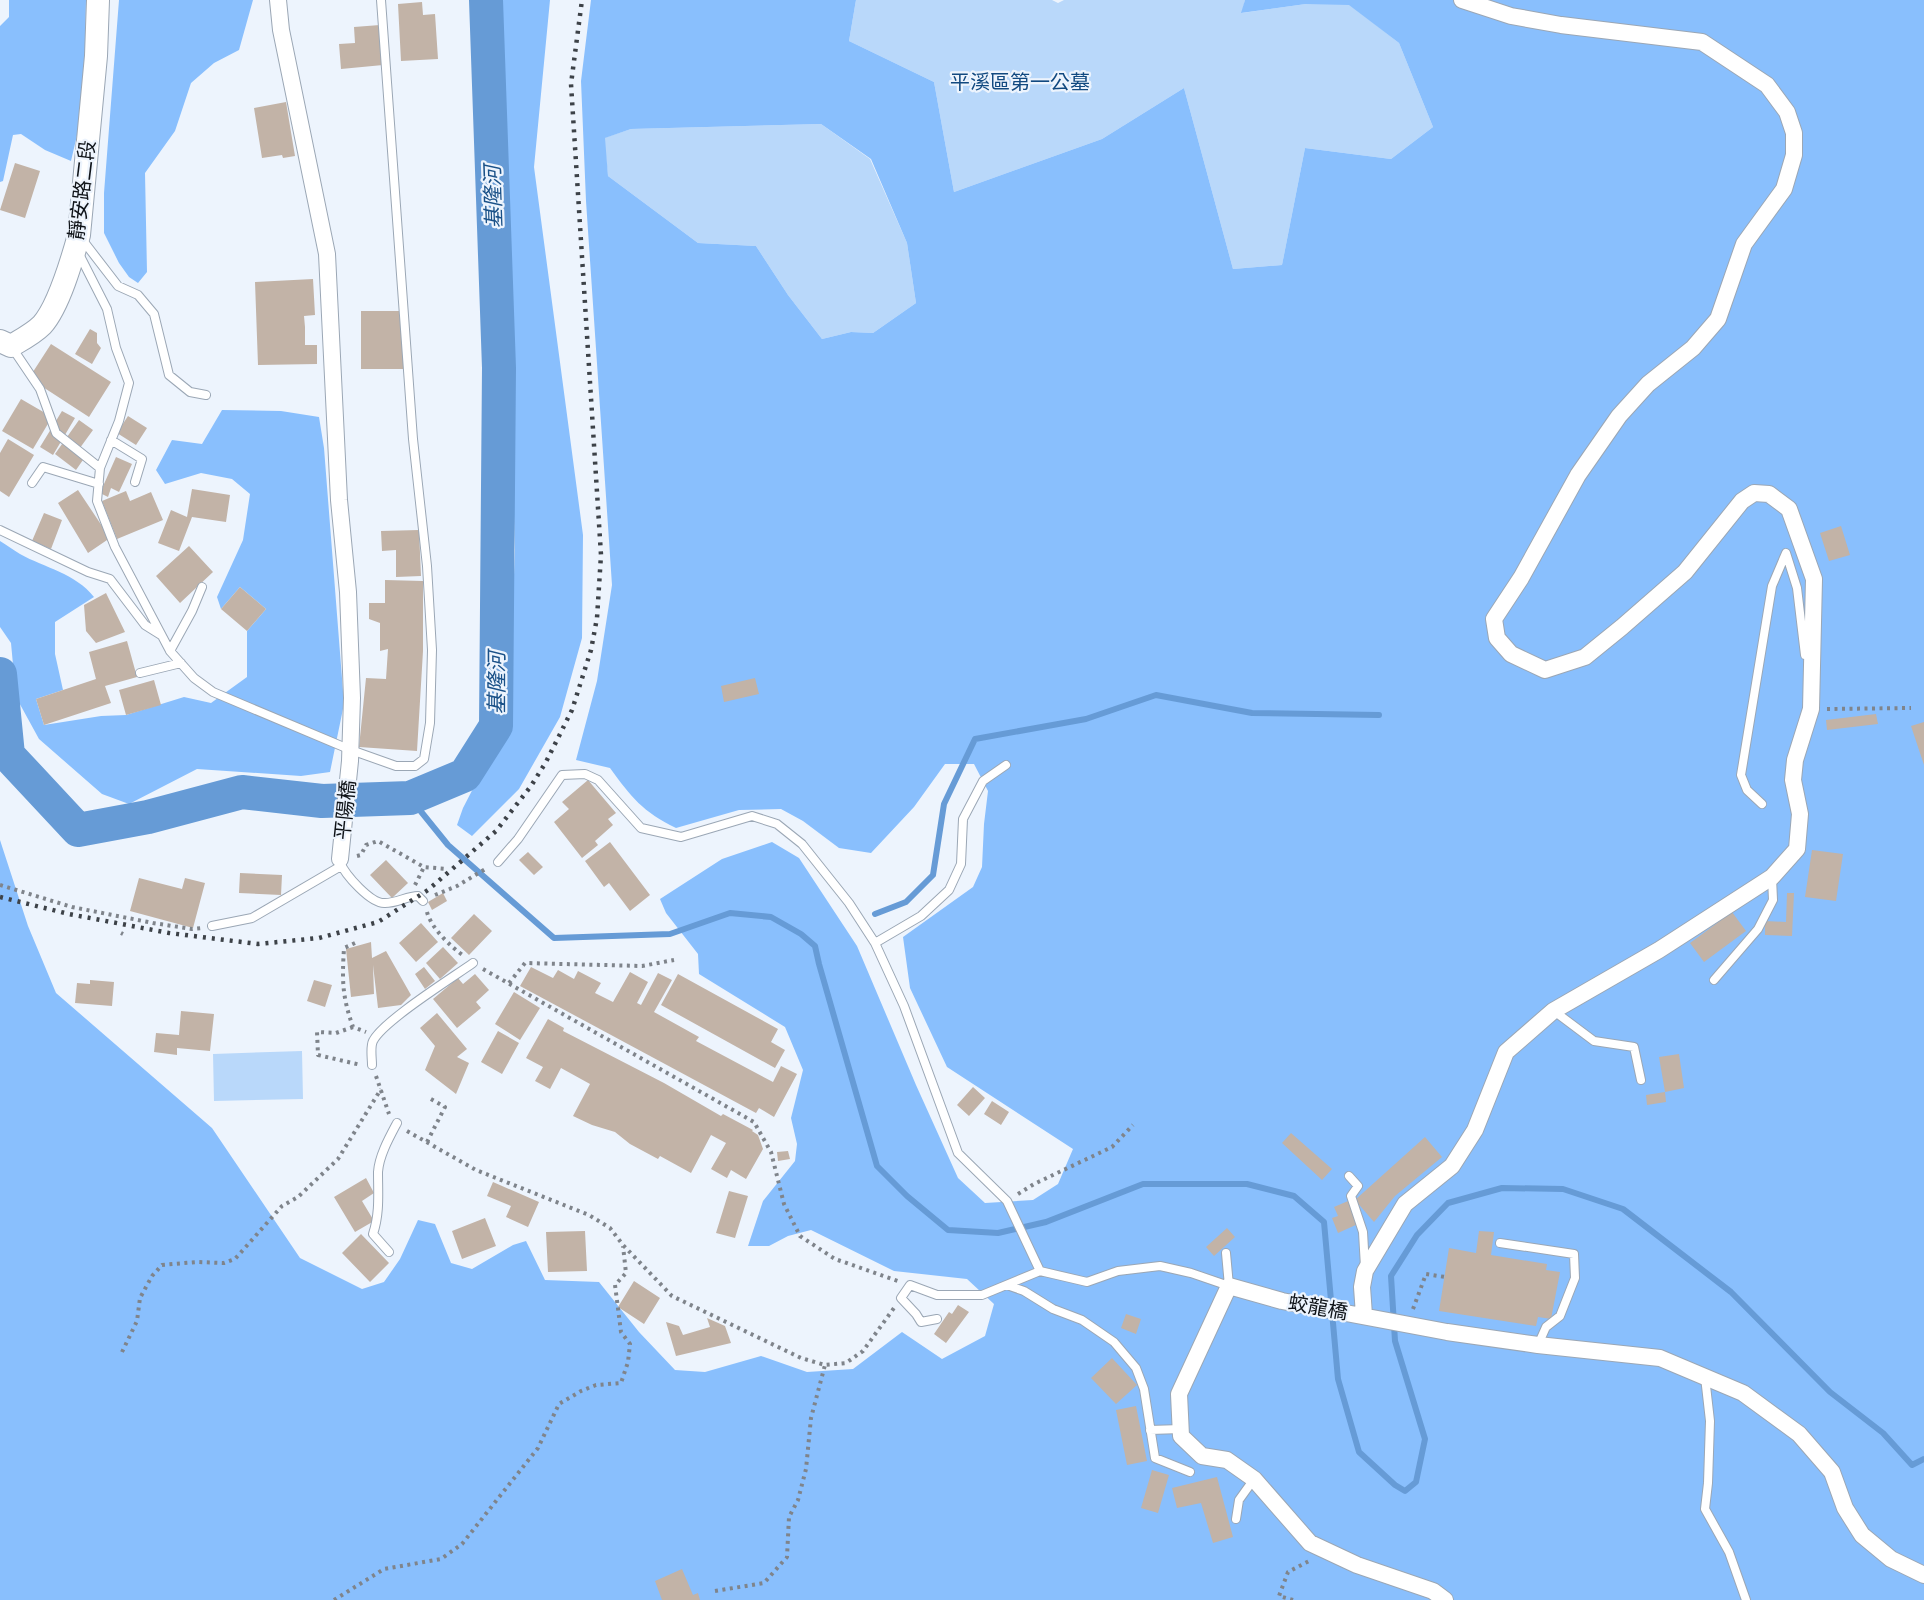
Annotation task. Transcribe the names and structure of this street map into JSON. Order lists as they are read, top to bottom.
{
  "streets": {
    "main road": ["靜安路二段"],
    "street": ["平陽橋", "蛟龍橋"]
  },
  "water": ["基隆河"],
  "parks": ["平溪區第一公墓"]
}
